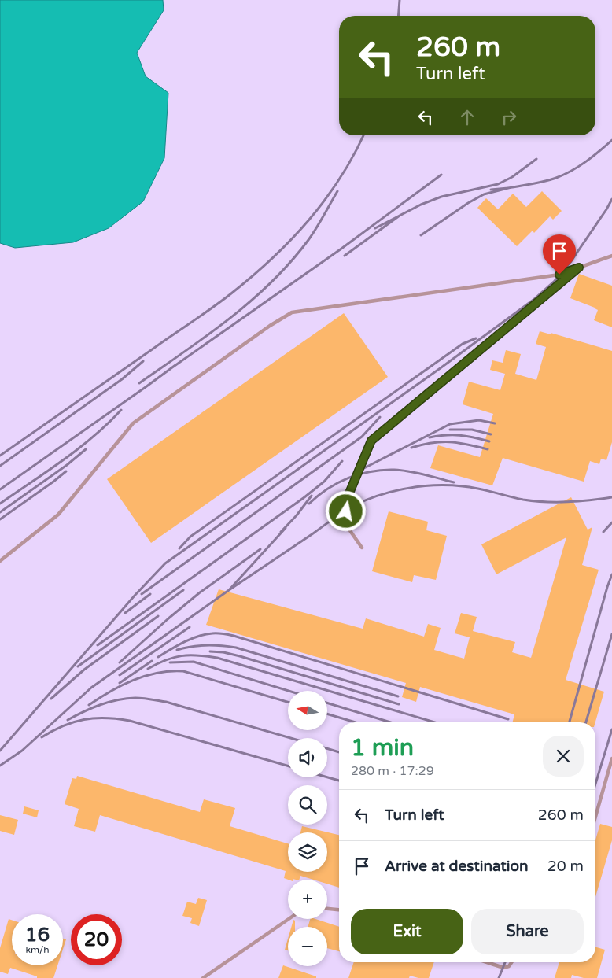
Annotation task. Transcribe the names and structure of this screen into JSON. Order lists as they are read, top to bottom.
{
  "north": "left",
  "page": {
    "turn": ["260 m", "Turn left"],
    "map_buttons": ["+", "−"],
    "heading": ["1 min", "280 m · 17:29"],
    "list": [
      {
        "name": "Turn left",
        "value": "260 m"
      },
      {
        "name": "Arrive at destination",
        "value": "20 m"
      }
    ],
    "buttons": ["Exit", "Share"],
    "speed": "16 km/h",
    "limit": "20"
  }
}
